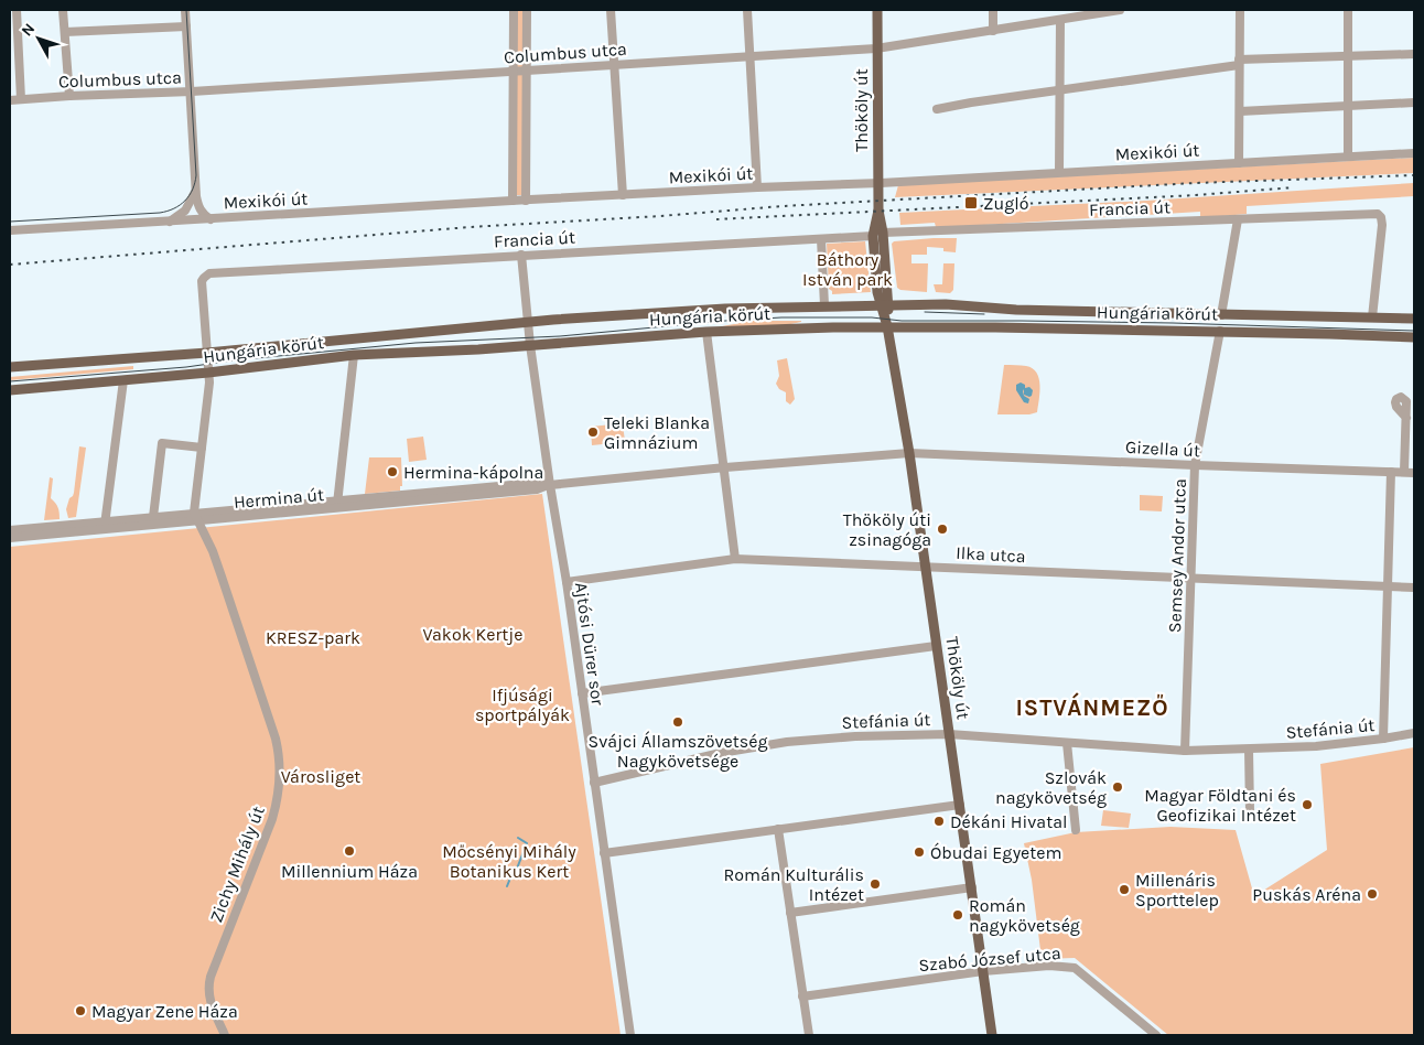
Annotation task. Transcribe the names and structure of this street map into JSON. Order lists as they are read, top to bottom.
{
  "streets": {
    "main road": ["Thököly út", "Hungária körút"],
    "street": [
      "Columbus utca",
      "Mexikói út",
      "Francia út",
      "Gizella út",
      "Hermina út",
      "Ilka utca",
      "Semsey Andor utca",
      "Ajtósi Dürer sor",
      "Stefánia út",
      "Zichy Mihály út",
      "Szabó József utca"
    ]
  },
  "crossings": [
    ["Columbus utca", "Thököly út"],
    ["Thököly út", "Mexikói út"],
    ["Thököly út", "Francia út"],
    ["Thököly út", "Hungária körút"],
    ["Thököly út", "Gizella út"],
    ["Thököly út", "Hermina út"],
    ["Thököly út", "Ilka utca"],
    ["Thököly út", "Stefánia út"],
    ["Thököly út", "Szabó József utca"],
    ["Francia út", "Hungária körút"],
    ["Francia út", "Ajtósi Dürer sor"],
    ["Hungária körút", "Semsey Andor utca"],
    ["Hungária körút", "Ajtósi Dürer sor"],
    ["Gizella út", "Hermina út"],
    ["Gizella út", "Semsey Andor utca"],
    ["Hermina út", "Ajtósi Dürer sor"],
    ["Hermina út", "Zichy Mihály út"],
    ["Ilka utca", "Semsey Andor utca"],
    ["Ilka utca", "Ajtósi Dürer sor"],
    ["Semsey Andor utca", "Stefánia út"],
    ["Ajtósi Dürer sor", "Stefánia út"]
  ],
  "districts": ["ISTVÁNMEZŐ"],
  "parks": [
    "Báthory István park",
    "Vakok Kertje",
    "KRESZ-park",
    "Ifjúsági sportpályák",
    "Városliget",
    "Mőcsényi Mihály Botanikus Kert"
  ],
  "places": {
    "transit": ["Zugló"],
    "other": [
      "Teleki Blanka Gimnázium",
      "Hermina-kápolna",
      "Thököly úti zsinagóga",
      "Svájci Államszövetség Nagykövetsége",
      "Szlovák nagykövetség",
      "Magyar Földtani és Geofizikai Intézet",
      "Dékáni Hivatal",
      "Millennium Háza",
      "Óbudai Egyetem",
      "Román Kulturális Intézet",
      "Millenáris Sporttelep",
      "Puskás Aréna",
      "Román nagykövetség",
      "Magyar Zene Háza"
    ]
  },
  "north": "top left"
}
